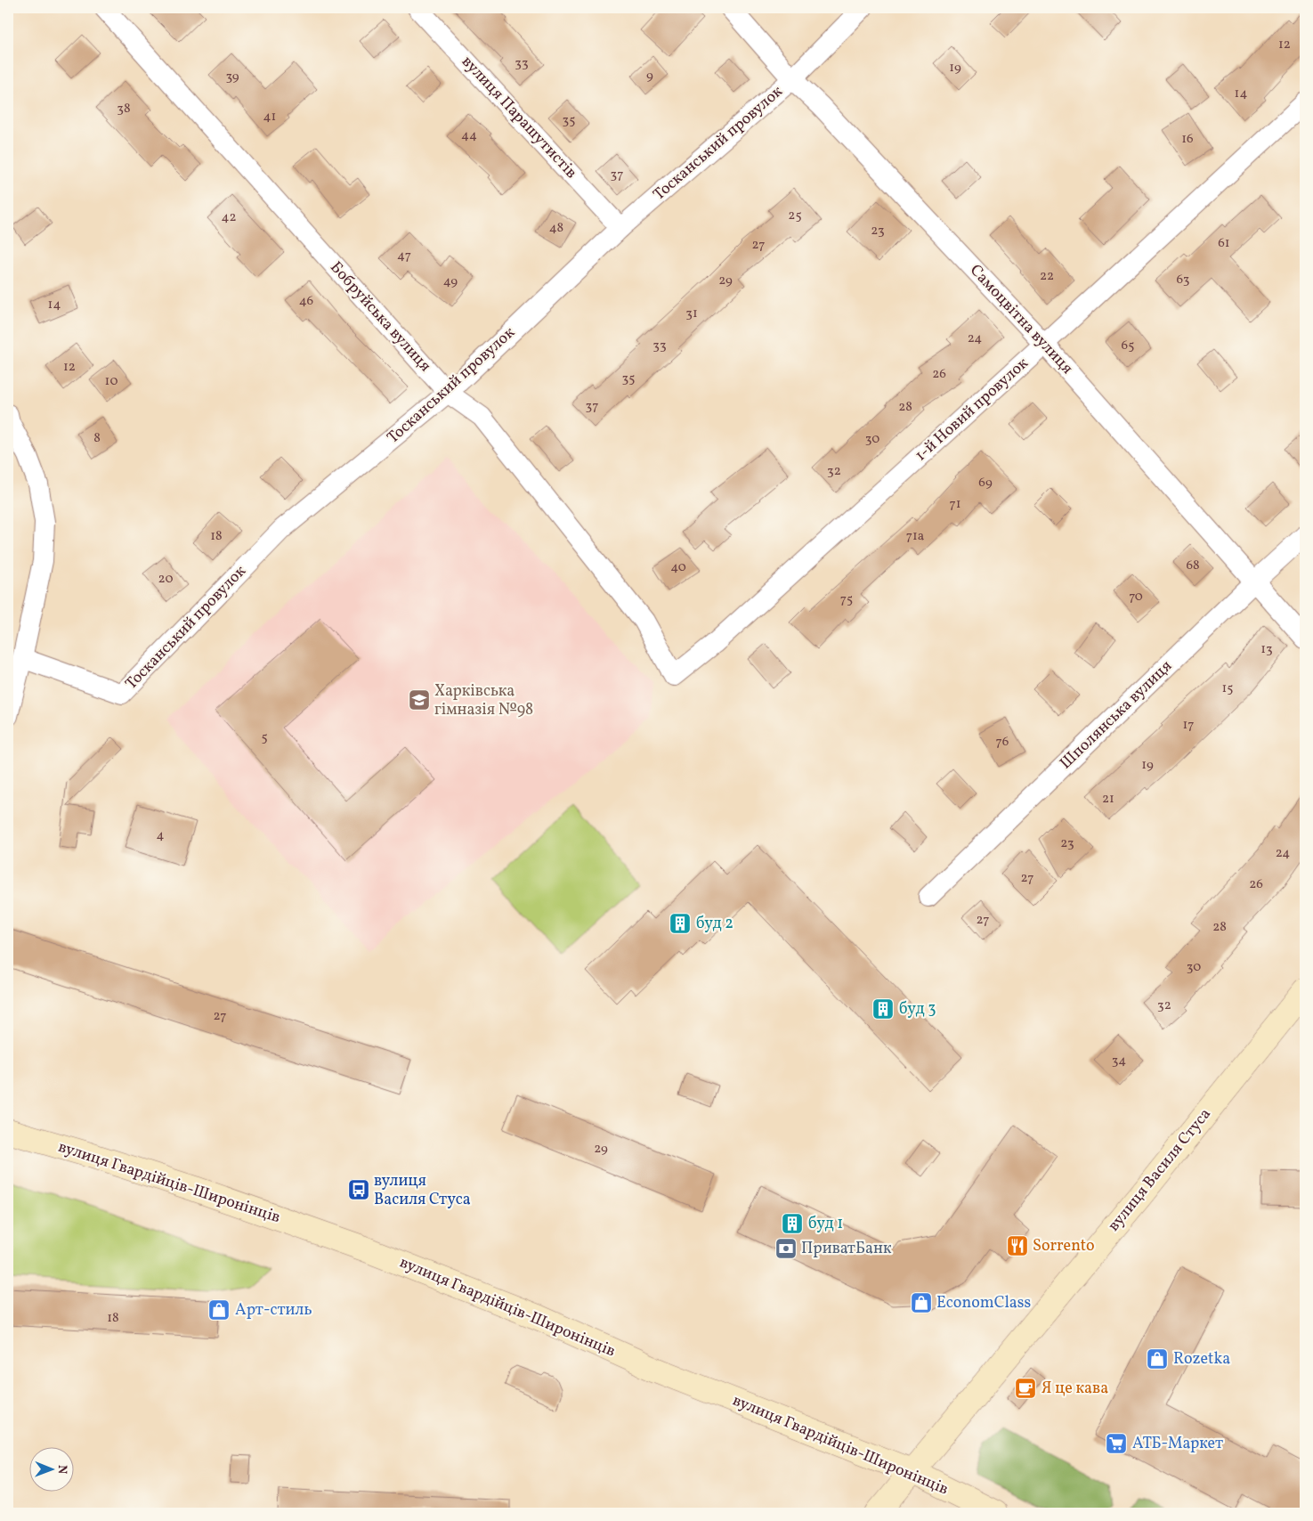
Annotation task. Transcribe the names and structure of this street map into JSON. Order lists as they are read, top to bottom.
{
  "streets": {
    "main road": ["вулиця Василя Стуса", "вулиця Гвардійців-Широнінців"],
    "street": [
      "вулиця Парашутистів",
      "Тосканський провулок",
      "Бобруйська вулиця",
      "Самоцвітна вулиця",
      "1-й Новий провулок",
      "Шполянська вулиця"
    ]
  },
  "crossings": [
    ["вулиця Парашутистів", "Тосканський провулок"],
    ["Тосканський провулок", "Бобруйська вулиця"],
    ["Тосканський провулок", "Самоцвітна вулиця"],
    ["Бобруйська вулиця", "1-й Новий провулок"],
    ["Самоцвітна вулиця", "1-й Новий провулок"],
    ["Самоцвітна вулиця", "Шполянська вулиця"],
    ["вулиця Василя Стуса", "вулиця Гвардійців-Широнінців"]
  ],
  "places": {
    "school or university": ["Харківська гімназія №98"],
    "building": ["буд 2", "буд 3", "буд 1"],
    "bus stop": ["вулиця Василя Стуса"],
    "restaurant": ["Sorrento"],
    "bank": ["ПриватБанк"],
    "shop": ["EconomClass", "Арт-стиль", "Rozetka"],
    "cafe": ["Я це кава"],
    "supermarket": ["АТБ-Маркет"]
  },
  "house_numbers": [
    "12",
    "33",
    "19",
    "9",
    "39",
    "14",
    "38",
    "41",
    "35",
    "44",
    "16",
    "37",
    "25",
    "42",
    "48",
    "23",
    "61",
    "27",
    "47",
    "22",
    "63",
    "29",
    "49",
    "46",
    "14",
    "31",
    "24",
    "33",
    "65",
    "12",
    "26",
    "35",
    "10",
    "37",
    "28",
    "8",
    "30",
    "32",
    "69",
    "71",
    "18",
    "71а",
    "68",
    "40",
    "20",
    "70",
    "75",
    "13",
    "15",
    "17",
    "5",
    "76",
    "19",
    "21",
    "4",
    "23",
    "24",
    "27",
    "26",
    "27",
    "28",
    "30",
    "32",
    "27",
    "34",
    "29",
    "18"
  ],
  "north": "right"
}
